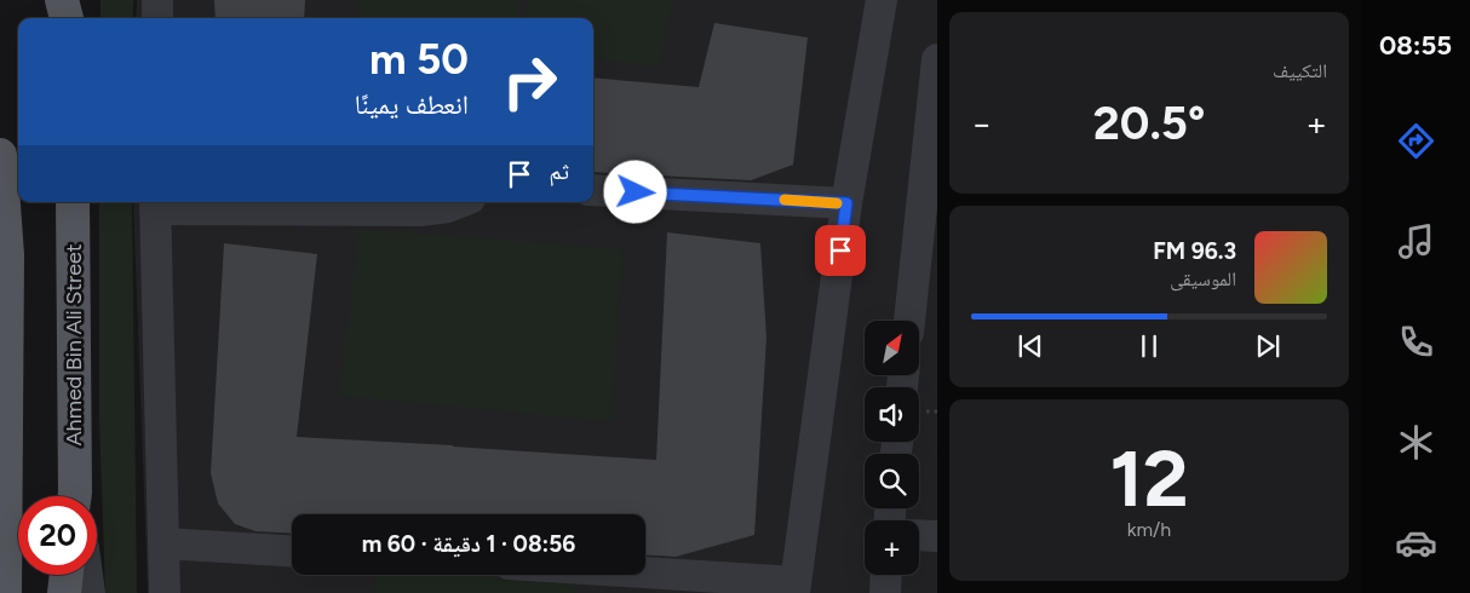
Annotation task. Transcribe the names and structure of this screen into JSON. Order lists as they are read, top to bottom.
{
  "streets": {
    "main road": ["Ahmed Bin Ali Street"]
  },
  "north": "top right",
  "page": {
    "tabs": "08:55",
    "tile": [
      "التكييف",
      ["12", "km/h"]
    ],
    "turn": ["50 m", "انعطف يمينًا"],
    "heat": ["−", "20.5°", "+"],
    "then": "ثم",
    "song": ["96.3 FM", "الموسيقى"],
    "map_buttons": "+",
    "limit": "20",
    "trip": "08:56 · 1 دقيقة · 60 m"
  }
}
